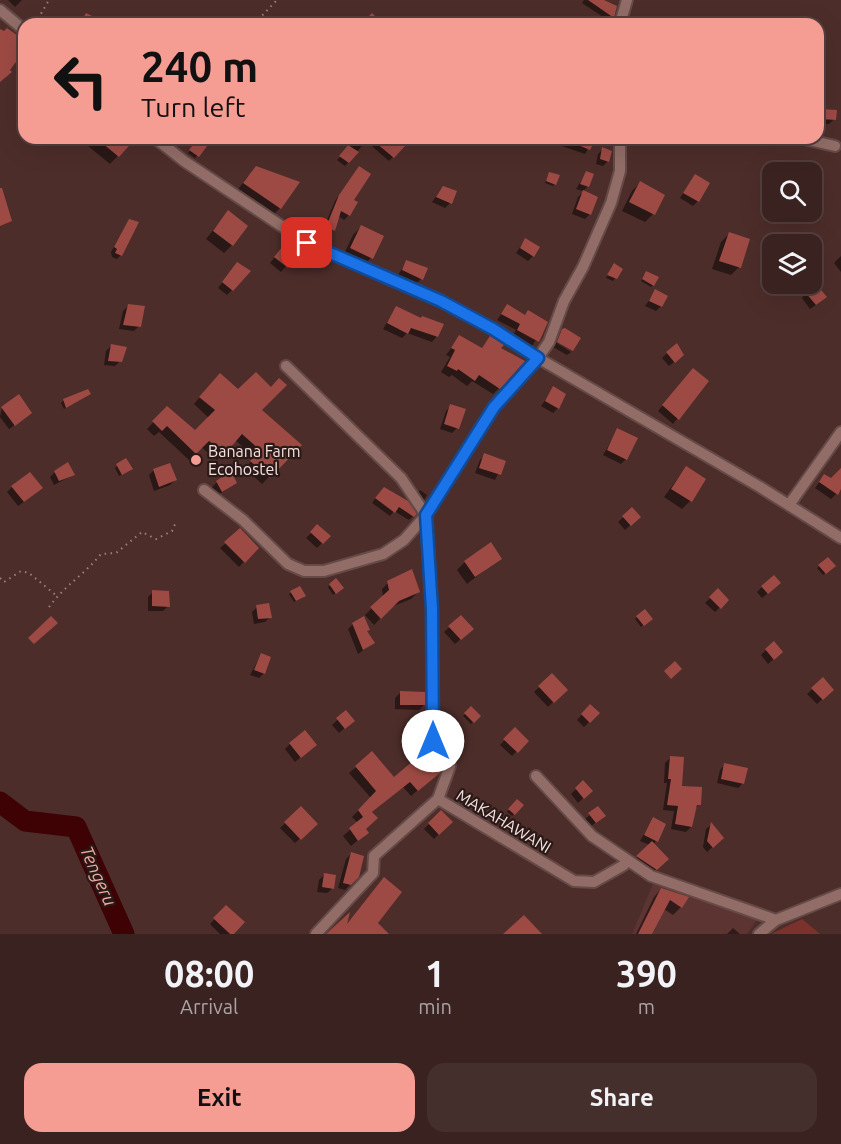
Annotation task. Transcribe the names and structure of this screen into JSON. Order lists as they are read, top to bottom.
{
  "streets": {
    "street": ["MAKAHAWANI"]
  },
  "water": ["Tengeru"],
  "places": ["Banana Farm Ecohostel"],
  "page": {
    "turn": ["240 m", "Turn left"],
    "eta": [
      "08:00",
      "Arrival",
      "1",
      "min",
      "390",
      "m"
    ],
    "buttons": ["Exit", "Share"]
  }
}
